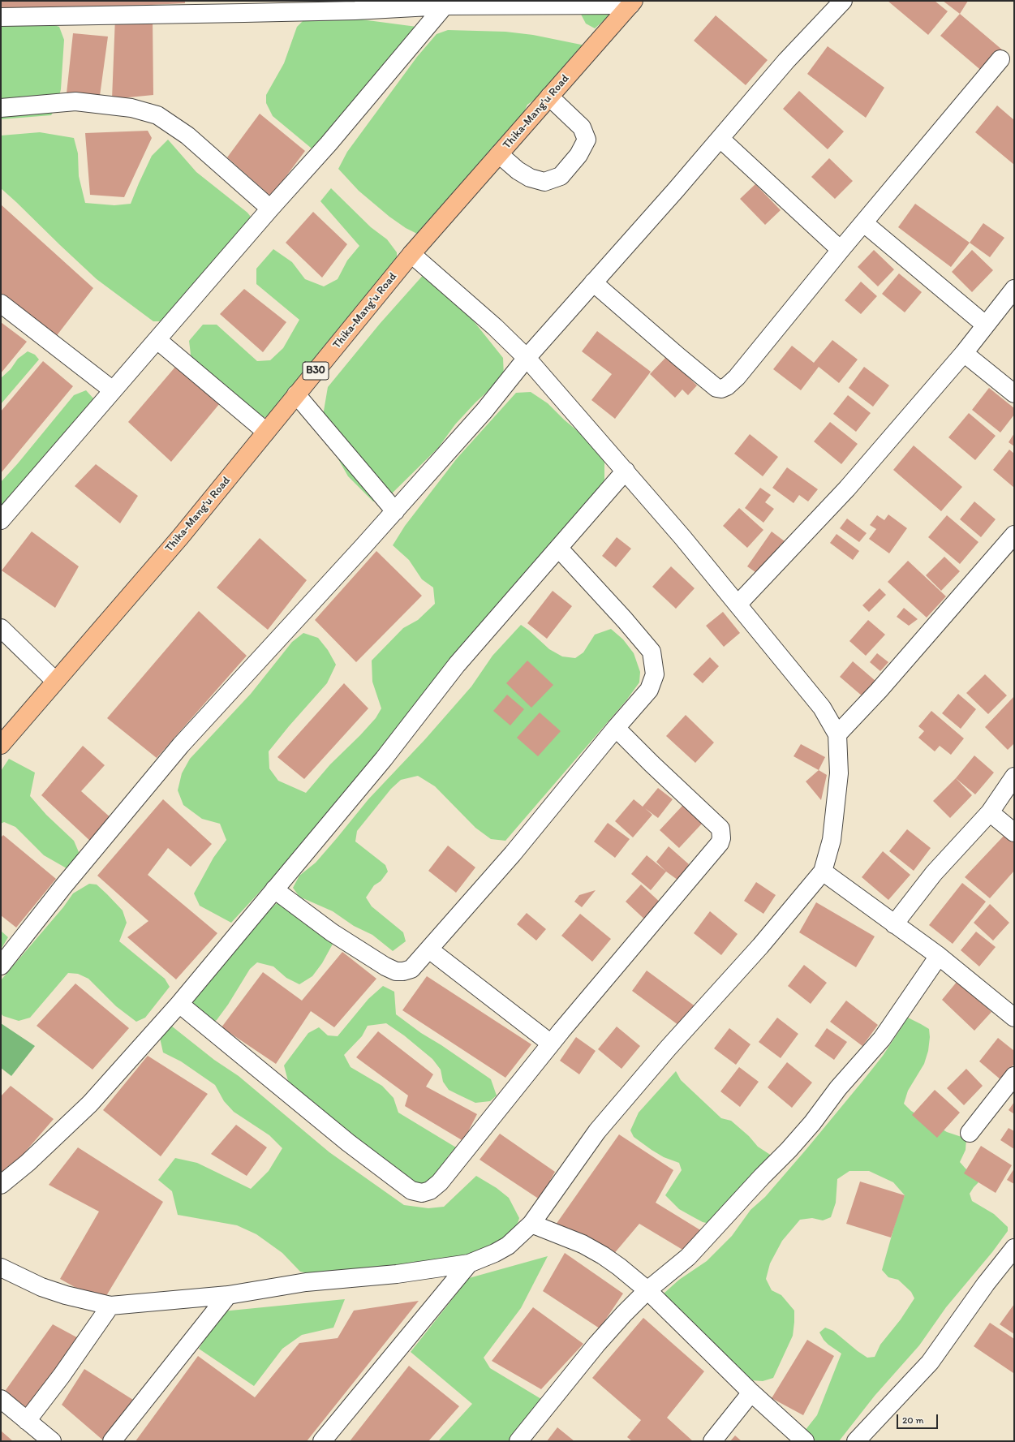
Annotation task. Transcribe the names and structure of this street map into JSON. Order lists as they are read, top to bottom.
{
  "streets": {
    "highway": ["Thika-Mang'u Road", "B30"]
  },
  "scale_bar": "20 m"
}
